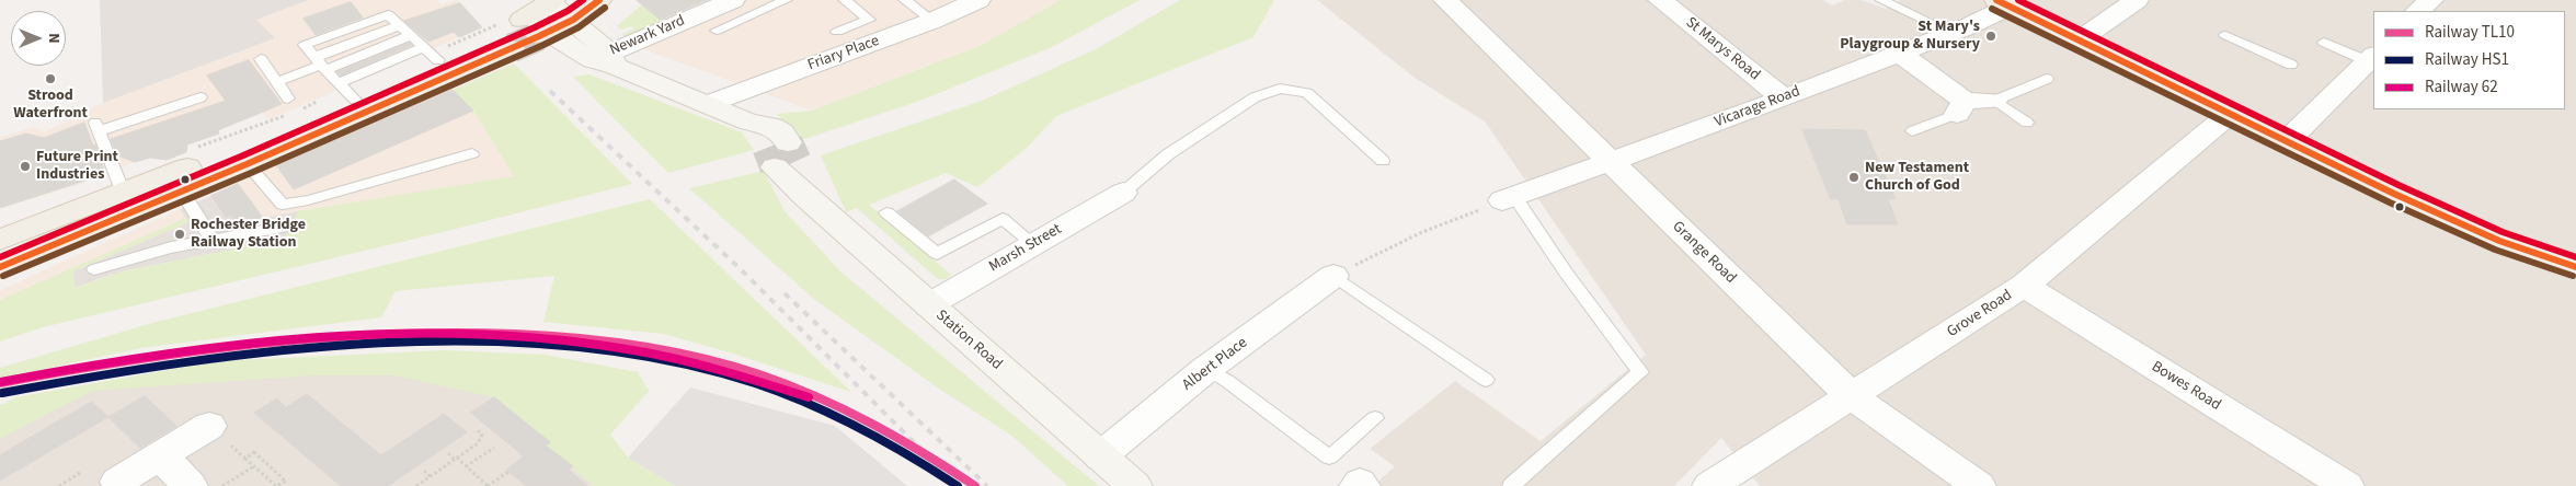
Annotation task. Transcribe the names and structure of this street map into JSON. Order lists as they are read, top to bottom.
{
  "streets": {
    "main road": ["Station Road"],
    "street": [
      "Newark Yard",
      "St Marys Road",
      "Friary Place",
      "Vicarage Road",
      "Marsh Street",
      "Grange Road",
      "Grove Road",
      "Albert Place",
      "Bowes Road"
    ]
  },
  "crossings": [
    ["Newark Yard", "Station Road"],
    ["St Marys Road", "Vicarage Road"],
    ["Friary Place", "Station Road"],
    ["Vicarage Road", "Grange Road"],
    ["Marsh Street", "Station Road"],
    ["Grange Road", "Grove Road"],
    ["Grove Road", "Bowes Road"],
    ["Station Road", "Albert Place"]
  ],
  "places": [
    "St Mary's Playgroup & Nursery",
    "Strood Waterfront",
    "Future Print Industries",
    "New Testament Church of God",
    "Rochester Bridge Railway Station"
  ],
  "lines": ["rail line TL10", "rail line 62", "rail line HS1"],
  "legend": ["Railway TL10", "Railway HS1", "Railway 62"],
  "north": "right"
}
